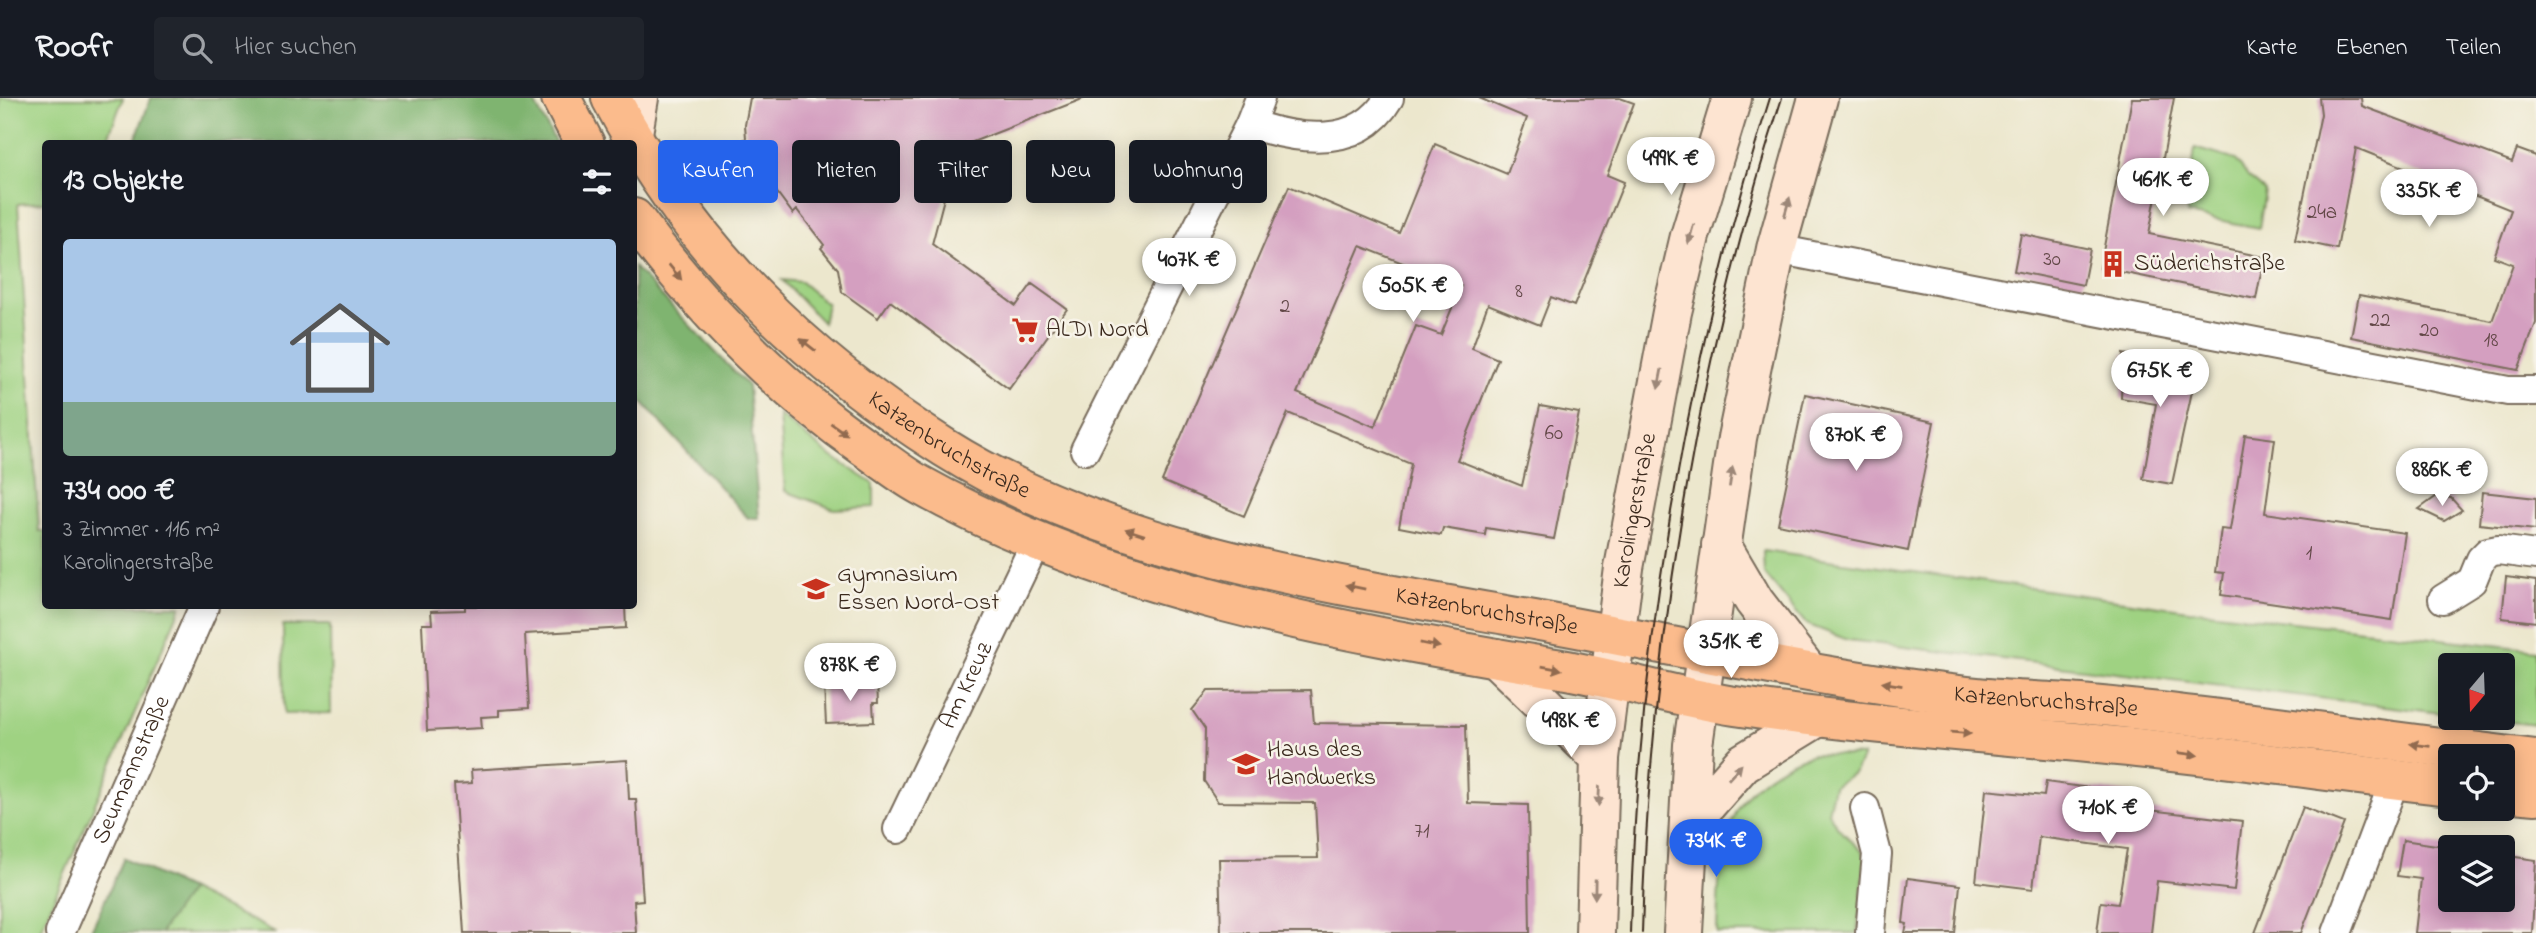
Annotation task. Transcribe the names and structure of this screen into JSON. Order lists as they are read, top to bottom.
{
  "streets": {
    "main road": ["Katzenbruchstraße", "Karolingerstraße"],
    "street": ["Am Kreuz", "Seumannstraße"]
  },
  "crossings": [
    ["Katzenbruchstraße", "Karolingerstraße"],
    ["Katzenbruchstraße", "Am Kreuz"]
  ],
  "places": {
    "building": ["Süderichstraße"],
    "supermarket": ["ALDI Nord"],
    "school or university": ["Gymnasium Essen Nord-Ost", "Haus des Handwerks"]
  },
  "house_numbers": [
    "24a",
    "30",
    "8",
    "2",
    "22",
    "20",
    "18",
    "60",
    "1",
    "71"
  ],
  "north": "bottom",
  "page": {
    "header": "Roofr",
    "search": "Hier suchen",
    "nav": ["Karte", "Ebenen", "Teilen"],
    "price": [
      "499K €",
      "461K €",
      "335K €",
      "407K €",
      "505K €",
      "675K €",
      "870K €",
      "886K €",
      "351K €",
      "878K €",
      "498K €",
      "710K €",
      "734K €"
    ],
    "chip": [
      "Kaufen",
      "Mieten",
      "Filter",
      "Neu",
      "Wohnung"
    ],
    "heading": "13 Objekte",
    "list": [
      {
        "name": "734 000 €",
        "note": "3 Zimmer · 116 m² · Karolingerstraße"
      }
    ]
  }
}
